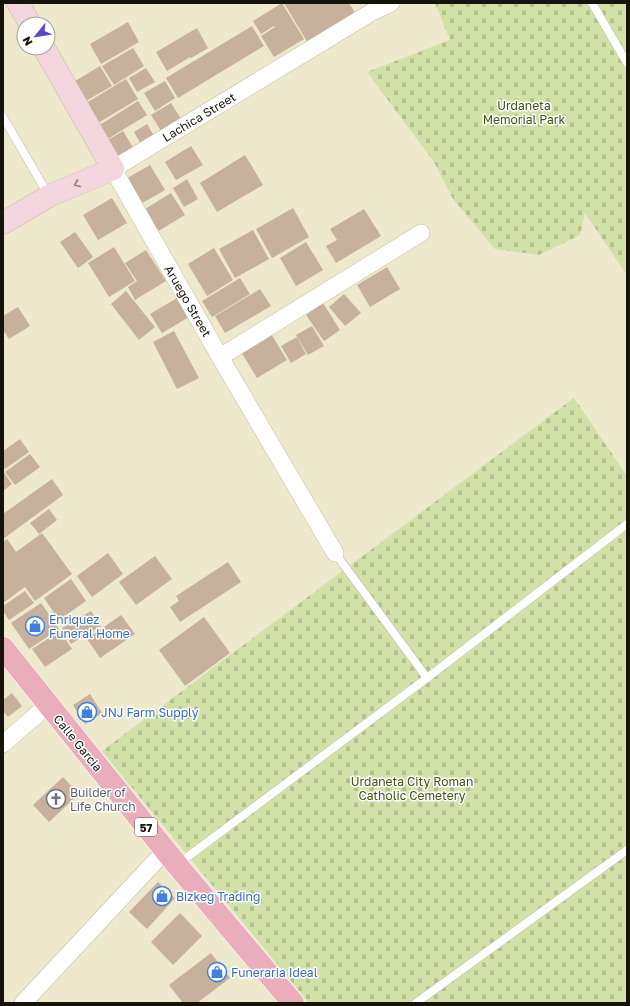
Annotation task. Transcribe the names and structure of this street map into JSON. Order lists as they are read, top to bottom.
{
  "streets": {
    "main road": ["Calle Garcia", "57"],
    "street": ["Lachica Street", "Aruego Street"]
  },
  "crossings": [
    ["Lachica Street", "Aruego Street"]
  ],
  "parks": ["Urdaneta Memorial Park", "Urdaneta City Roman Catholic Cemetery"],
  "places": {
    "shop": [
      "Enriquez Funeral Home",
      "JNJ Farm Supply",
      "Bizkeg Trading",
      "Funeraria Ideal"
    ],
    "church": ["Builder of Life Church"]
  },
  "north": "bottom left"
}
